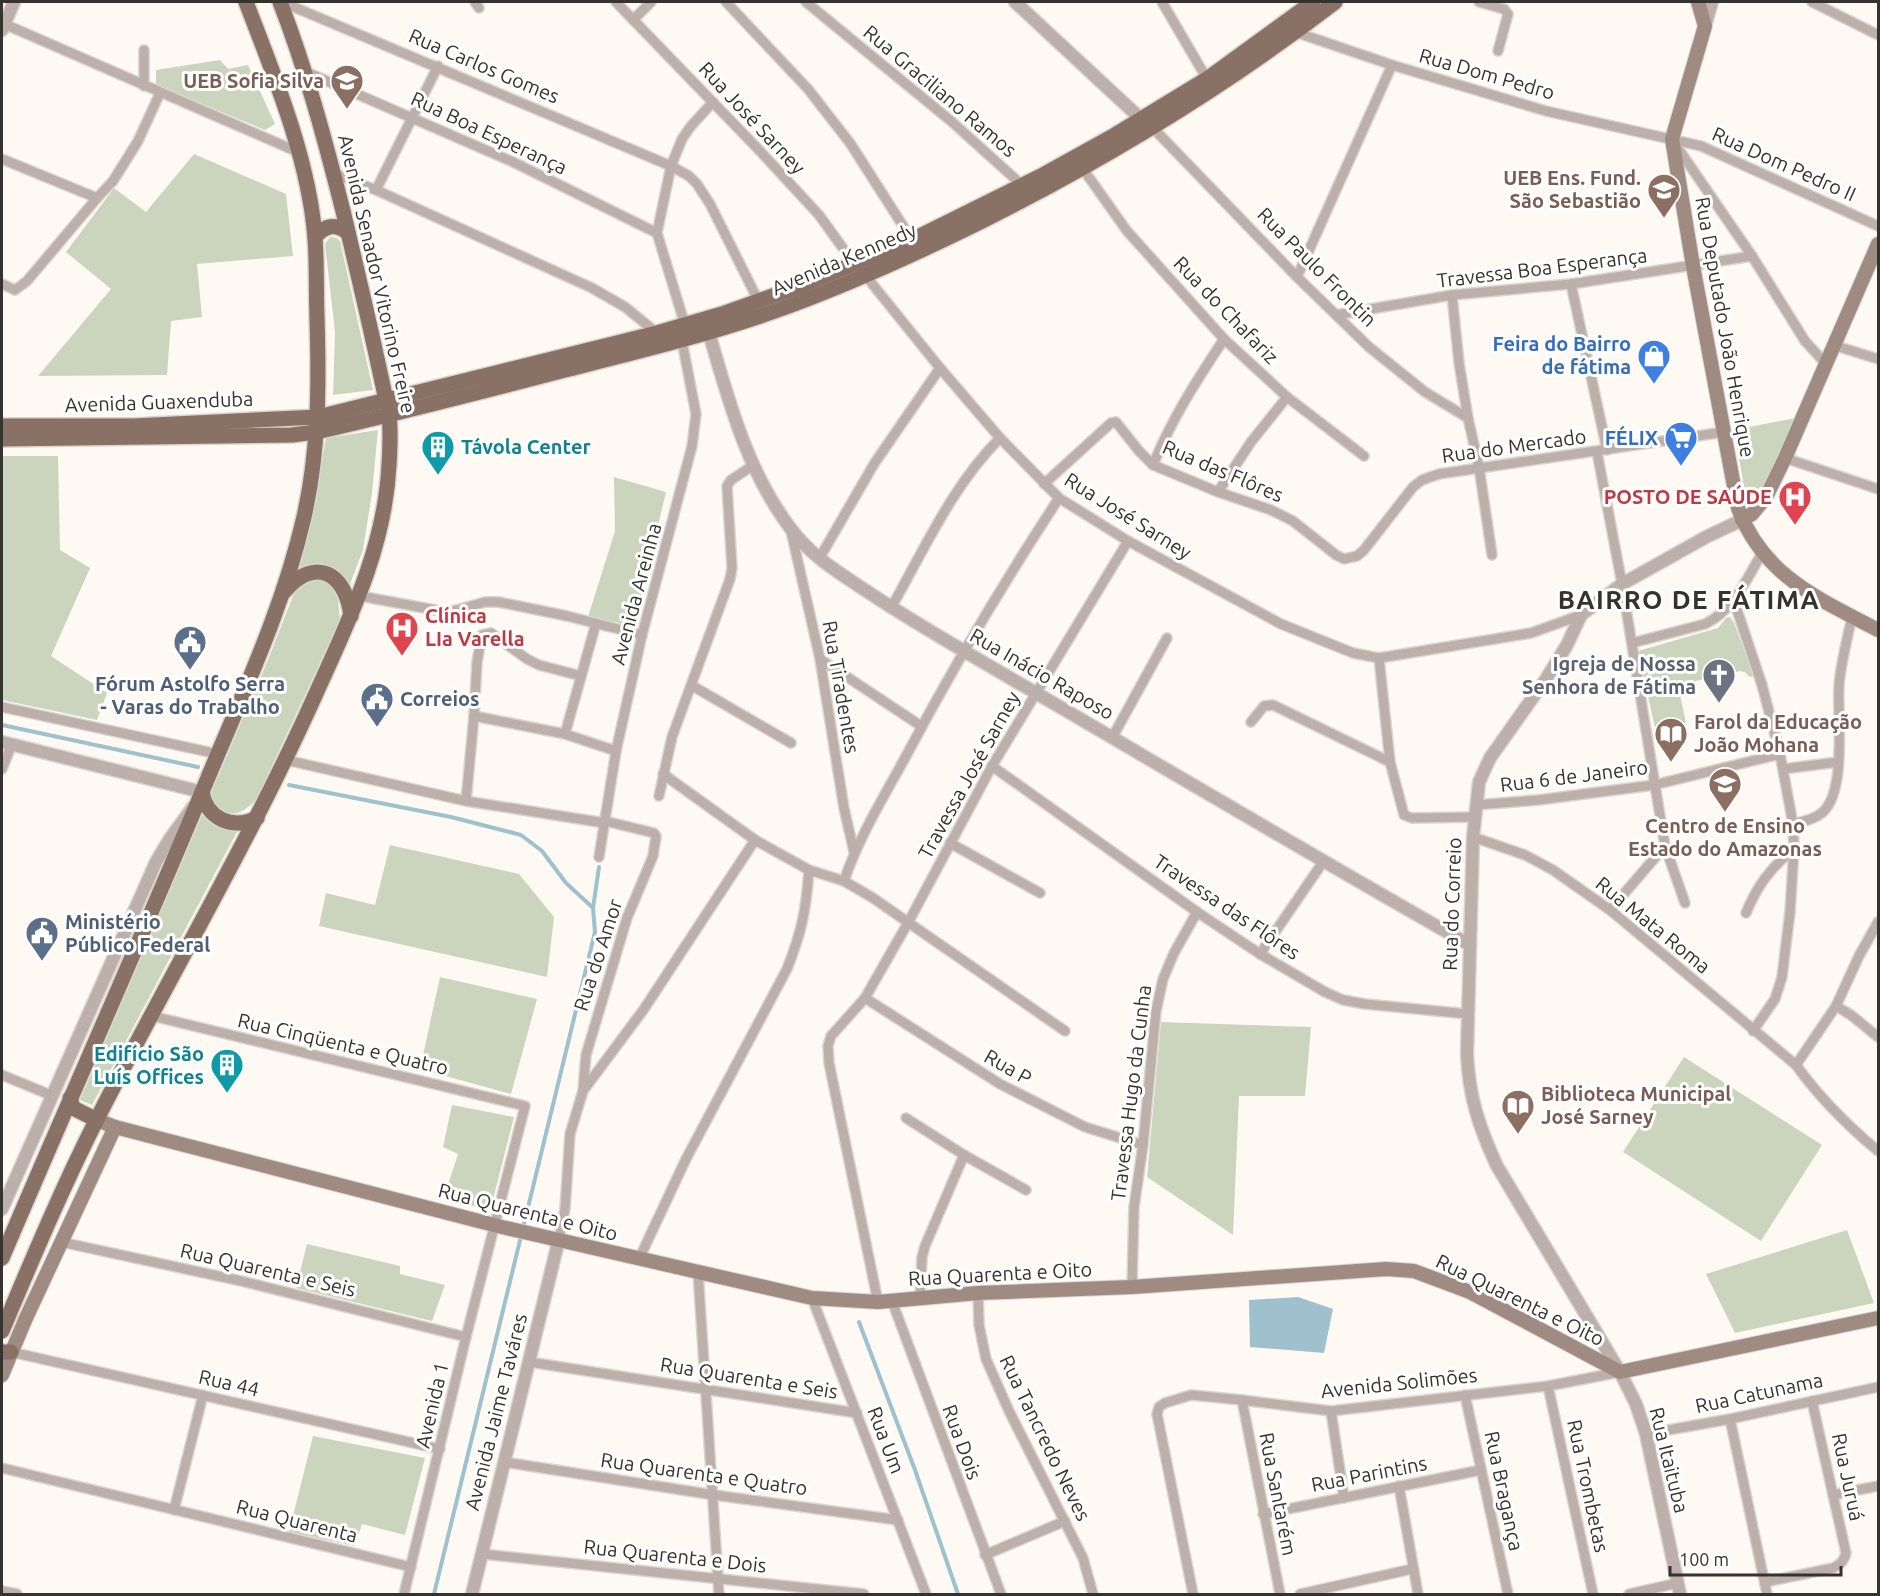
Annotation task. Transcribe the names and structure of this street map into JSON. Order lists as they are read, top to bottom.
{
  "streets": {
    "main road": [
      "Avenida Kennedy",
      "Avenida Senador Vitorino Freire",
      "Rua Deputado João Henrique",
      "Avenida Guaxenduba",
      "Rua Quarenta e Oito"
    ],
    "street": [
      "Rua Carlos Gomes",
      "Rua Dom Pedro",
      "Rua Graciliano Ramos",
      "Rua José Sarney",
      "Rua Boa Esperança",
      "Rua Dom Pedro II",
      "Rua Paulo Frontin",
      "Travessa Boa Esperança",
      "Rua do Chafariz",
      "Rua do Mercado",
      "Rua das Flôres",
      "Avenida Areinha",
      "Rua Inácio Raposo",
      "Rua Tiradentes",
      "Travessa José Sarney",
      "Rua 6 de Janeiro",
      "Rua do Correio",
      "Travessa das Flôres",
      "Rua Mata Roma",
      "Rua do Amor",
      "Rua Cinqüenta e Quatro",
      "Rua P",
      "Travessa Hugo da Cunha",
      "Rua Quarenta e Seis",
      "Rua 44",
      "Avenida Solimões",
      "Rua Catunama",
      "Avenida 1",
      "Avenida Jaime Taváres",
      "Rua Tancredo Neves",
      "Rua Um",
      "Rua Dois",
      "Rua Itaituba",
      "Rua Quarenta e Quatro",
      "Rua Parintins",
      "Rua Juruá",
      "Rua Trombetas",
      "Rua Bragança",
      "Rua Santarém",
      "Rua Quarenta",
      "Rua Quarenta e Dois"
    ]
  },
  "crossings": [
    ["Rua Carlos Gomes", "Avenida Kennedy"],
    ["Rua Carlos Gomes", "Avenida Senador Vitorino Freire"],
    ["Rua Dom Pedro", "Rua Dom Pedro II"],
    ["Rua Dom Pedro", "Avenida Kennedy"],
    ["Rua Dom Pedro", "Rua Deputado João Henrique"],
    ["Rua Graciliano Ramos", "Avenida Kennedy"],
    ["Rua José Sarney", "Avenida Kennedy"],
    ["Rua José Sarney", "Rua das Flôres"],
    ["Rua José Sarney", "Travessa José Sarney"],
    ["Rua Boa Esperança", "Avenida Senador Vitorino Freire"],
    ["Rua Boa Esperança", "Avenida Areinha"],
    ["Rua Dom Pedro II", "Rua Deputado João Henrique"],
    ["Avenida Kennedy", "Rua Paulo Frontin"],
    ["Avenida Kennedy", "Avenida Senador Vitorino Freire"],
    ["Avenida Kennedy", "Rua do Chafariz"],
    ["Avenida Kennedy", "Avenida Guaxenduba"],
    ["Avenida Kennedy", "Avenida Areinha"],
    ["Avenida Kennedy", "Rua Inácio Raposo"],
    ["Rua Paulo Frontin", "Travessa Boa Esperança"],
    ["Travessa Boa Esperança", "Rua Deputado João Henrique"],
    ["Avenida Senador Vitorino Freire", "Rua Cinqüenta e Quatro"],
    ["Avenida Senador Vitorino Freire", "Rua Quarenta e Oito"],
    ["Rua Deputado João Henrique", "Rua do Mercado"],
    ["Rua Deputado João Henrique", "Rua do Correio"],
    ["Rua do Mercado", "Rua das Flôres"],
    ["Avenida Areinha", "Rua do Amor"],
    ["Rua Inácio Raposo", "Rua Tiradentes"],
    ["Rua Inácio Raposo", "Travessa José Sarney"],
    ["Rua Inácio Raposo", "Rua do Correio"],
    ["Travessa José Sarney", "Travessa das Flôres"],
    ["Travessa José Sarney", "Rua P"],
    ["Travessa José Sarney", "Rua Dois"],
    ["Rua 6 de Janeiro", "Rua do Correio"],
    ["Rua do Correio", "Travessa das Flôres"],
    ["Rua do Correio", "Rua Mata Roma"],
    ["Rua do Correio", "Rua Quarenta e Oito"],
    ["Rua do Correio", "Avenida Solimões"],
    ["Rua do Correio", "Rua Itaituba"],
    ["Travessa das Flôres", "Travessa Hugo da Cunha"],
    ["Rua Cinqüenta e Quatro", "Rua Quarenta e Oito"],
    ["Rua Cinqüenta e Quatro", "Avenida 1"],
    ["Rua P", "Travessa Hugo da Cunha"],
    ["Rua P", "Rua Dois"],
    ["Travessa Hugo da Cunha", "Rua Quarenta e Oito"],
    ["Rua Quarenta e Oito", "Avenida Solimões"],
    ["Rua Quarenta e Oito", "Avenida 1"],
    ["Rua Quarenta e Oito", "Avenida Jaime Taváres"],
    ["Rua Quarenta e Oito", "Rua Tancredo Neves"],
    ["Rua Quarenta e Oito", "Rua Um"],
    ["Rua Quarenta e Oito", "Rua Dois"],
    ["Rua Quarenta e Oito", "Rua Itaituba"],
    ["Rua Quarenta e Seis", "Avenida 1"],
    ["Rua Quarenta e Seis", "Avenida Jaime Taváres"],
    ["Rua Quarenta e Seis", "Rua Um"],
    ["Rua 44", "Avenida 1"],
    ["Avenida Solimões", "Rua Itaituba"],
    ["Avenida Solimões", "Rua Trombetas"],
    ["Avenida Solimões", "Rua Bragança"],
    ["Avenida Solimões", "Rua Santarém"],
    ["Rua Catunama", "Rua Itaituba"],
    ["Rua Catunama", "Rua Juruá"],
    ["Avenida 1", "Rua Quarenta"],
    ["Avenida Jaime Taváres", "Rua Quarenta e Quatro"],
    ["Avenida Jaime Taváres", "Rua Quarenta e Dois"],
    ["Rua Um", "Rua Quarenta e Quatro"],
    ["Rua Parintins", "Rua Bragança"],
    ["Rua Parintins", "Rua Santarém"]
  ],
  "districts": ["BAIRRO DE FÁTIMA"],
  "places": {
    "school or university": ["UEB Sofia Silva", "UEB Ens. Fund. São Sebastião", "Centro de Ensino Estado do Amazonas"],
    "shop": ["Feira do Bairro de fátima"],
    "supermarket": ["FÉLIX"],
    "building": ["Távola Center", "Edifício São Luís Offices"],
    "hospital": ["POSTO DE SAÚDE", "Clínica LIa Varella"],
    "public building": ["Fórum Astolfo Serra - Varas do Trabalho", "Correios", "Ministério Público Federal"],
    "church": ["Igreja de Nossa Senhora de Fátima"],
    "library": ["Farol da Educação João Mohana", "Biblioteca Municipal José Sarney"]
  },
  "scale_bar": "100 m"
}
